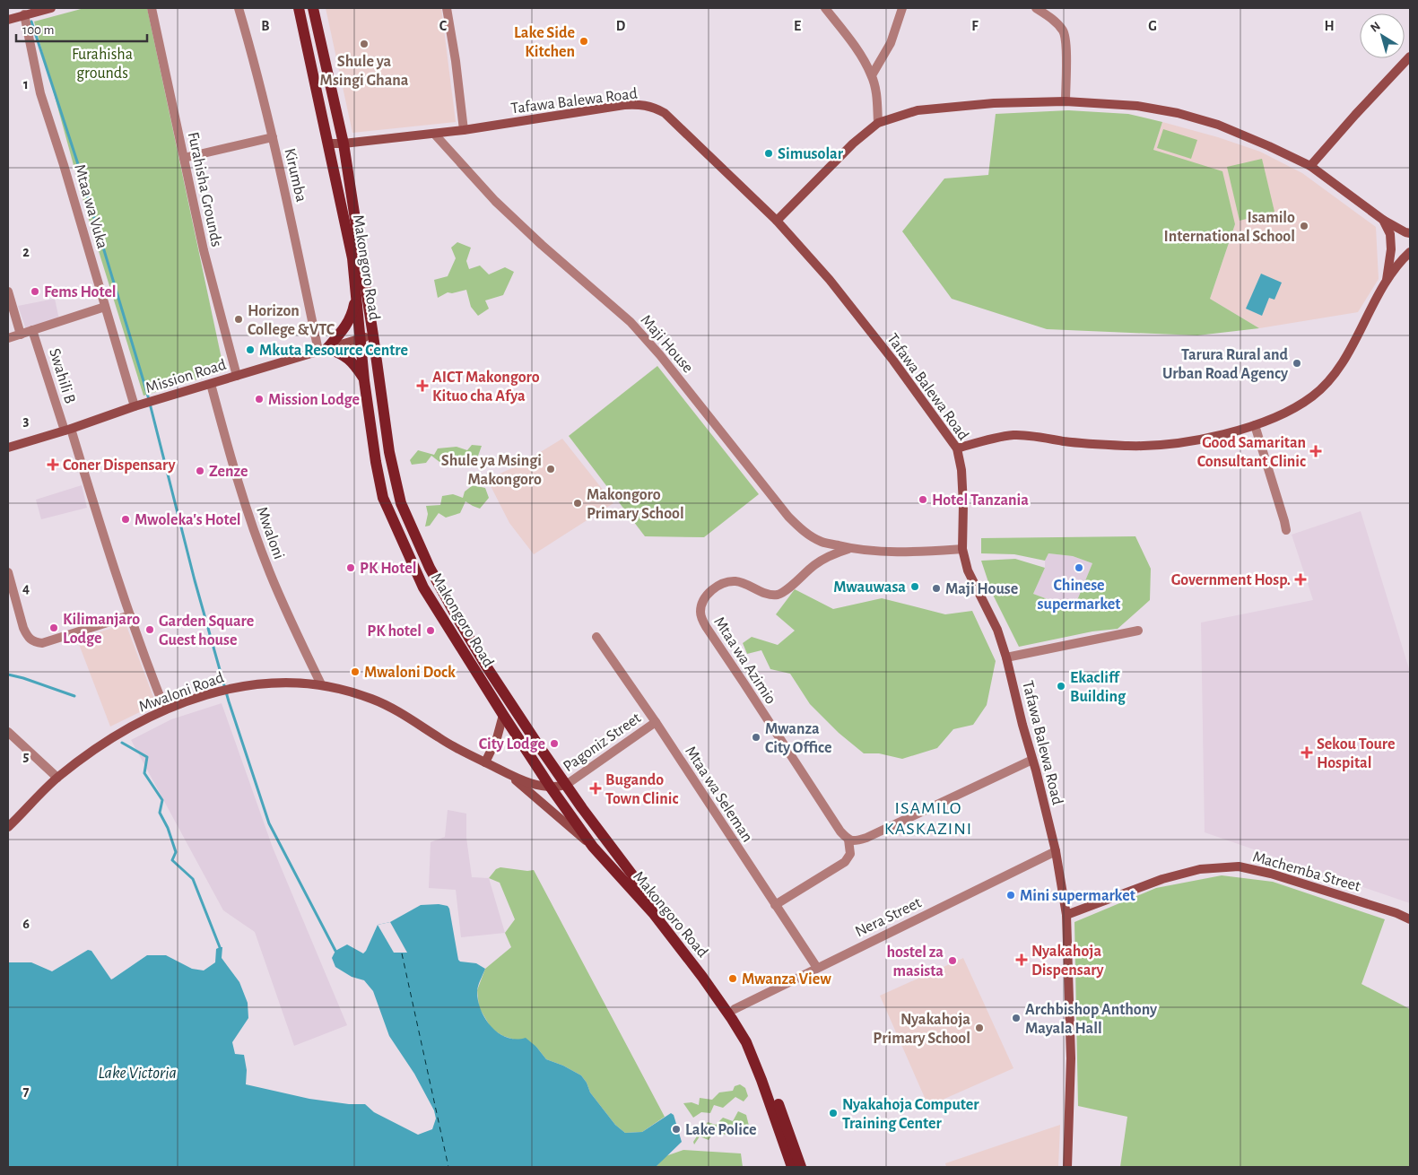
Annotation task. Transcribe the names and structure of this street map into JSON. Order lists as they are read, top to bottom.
{
  "streets": {
    "main road": ["Makongoro Road"],
    "street": [
      "Tafawa Balewa Road",
      "Kirumba",
      "Furahisha Grounds",
      "Mtaa wa Vuka",
      "Maji House",
      "Swahili B",
      "Mission Road",
      "Mwaloni",
      "Mtaa wa Azimio",
      "Mwaloni Road",
      "Pagoniz Street",
      "Mtaa wa Seleman",
      "Machemba Street",
      "Nera Street"
    ]
  },
  "crossings": [
    ["Tafawa Balewa Road", "Makongoro Road"],
    ["Tafawa Balewa Road", "Maji House"],
    ["Tafawa Balewa Road", "Machemba Street"],
    ["Tafawa Balewa Road", "Nera Street"],
    ["Kirumba", "Mission Road"],
    ["Furahisha Grounds", "Mission Road"],
    ["Mtaa wa Vuka", "Mission Road"],
    ["Makongoro Road", "Mission Road"],
    ["Makongoro Road", "Mwaloni Road"],
    ["Makongoro Road", "Pagoniz Street"],
    ["Makongoro Road", "Nera Street"],
    ["Maji House", "Mtaa wa Azimio"],
    ["Swahili B", "Mission Road"],
    ["Mission Road", "Mwaloni"],
    ["Mwaloni", "Mwaloni Road"],
    ["Mwaloni Road", "Pagoniz Street"],
    ["Pagoniz Street", "Mtaa wa Seleman"],
    ["Mtaa wa Seleman", "Nera Street"]
  ],
  "districts": ["ISAMILO KASKAZINI"],
  "water": ["Lake Victoria"],
  "parks": ["Furahisha grounds"],
  "places": {
    "other": [
      "Lake Side Kitchen",
      "Shule ya Msingi Ghana",
      "Simusolar",
      "Isamilo International School",
      "Fems Hotel",
      "Horizon College &VTC",
      "Mkuta Resource Centre",
      "Tarura Rural and Urban Road Agency",
      "Mission Lodge",
      "Shule ya Msingi Makongoro",
      "Zenze",
      "Hotel Tanzania",
      "Makongoro Primary School",
      "Mwoleka's Hotel",
      "PK Hotel",
      "Chinese supermarket",
      "Mwauwasa",
      "Maji House",
      "Kilimanjaro Lodge",
      "Garden Square Guest house",
      "PK hotel",
      "Mwaloni Dock",
      "Ekacliff Building",
      "Mwanza City Office",
      "City Lodge",
      "Mini supermarket",
      "hostel za masista",
      "Mwanza View",
      "Archbishop Anthony Mayala Hall",
      "Nyakahoja Primary School",
      "Nyakahoja Computer Training Center",
      "Lake Police"
    ],
    "health": [
      "AICT Makongoro Kituo cha Afya",
      "Good Samaritan Consultant Clinic",
      "Coner Dispensary",
      "Government Hosp.",
      "Sekou Toure Hospital",
      "Bugando Town Clinic",
      "Nyakahoja Dispensary"
    ]
  },
  "scale_bar": "100 m",
  "north": "top left",
  "grid": {
    "columns": [
      "B",
      "C",
      "D",
      "E",
      "F",
      "G",
      "H"
    ],
    "rows": [
      "1",
      "2",
      "3",
      "4",
      "5",
      "6",
      "7"
    ]
  }
}
